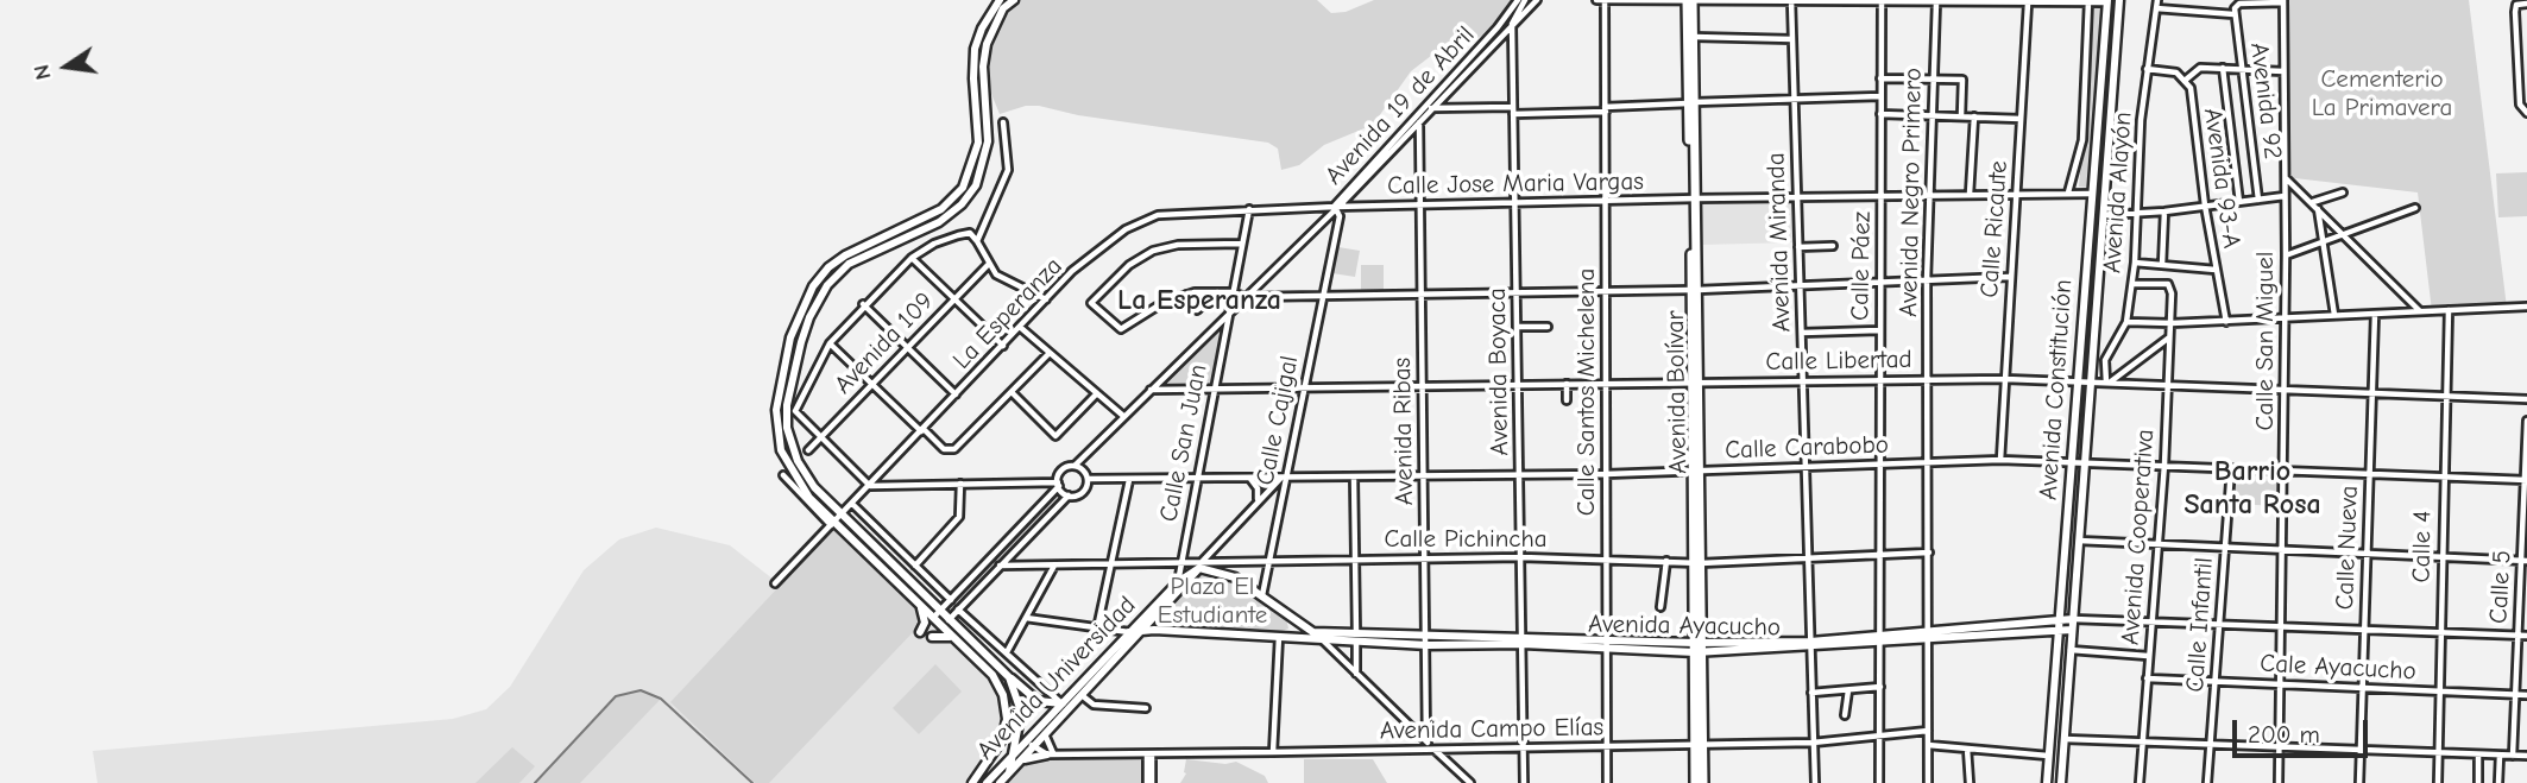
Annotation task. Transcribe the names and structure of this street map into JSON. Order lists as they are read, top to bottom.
{
  "streets": {
    "main road": ["Avenida Bolívar"],
    "street": [
      "Avenida 92",
      "Avenida 19 de Abril",
      "Avenida 93-A",
      "Calle Jose Maria Vargas",
      "Avenida Negro Primero",
      "Avenida Alayón",
      "Calle Ricaute",
      "Avenida Miranda",
      "Calle Páez",
      "La Esperanza",
      "Calle San Miguel",
      "Avenida 109",
      "Calle Libertad",
      "Avenida Boyaca",
      "Avenida Constitución",
      "Calle Santos Michelena",
      "Calle Cajigal",
      "Avenida Ribas",
      "Calle San Juan",
      "Calle Carabobo",
      "Avenida Cooperativa",
      "Calle Pichincha",
      "Calle 4",
      "Calle Nueva",
      "Calle 5",
      "Calle Infantil",
      "Avenida Ayacucho",
      "Cale Ayacucho",
      "Avenida Universidad",
      "Avenida Campo Elías"
    ]
  },
  "crossings": [
    ["Avenida 92", "Calle San Miguel"],
    ["Avenida 19 de Abril", "Calle Jose Maria Vargas"],
    ["Avenida 19 de Abril", "Avenida Boyaca"],
    ["Avenida 19 de Abril", "Calle Cajigal"],
    ["Avenida 19 de Abril", "Avenida Ribas"],
    ["Calle Jose Maria Vargas", "Avenida Negro Primero"],
    ["Calle Jose Maria Vargas", "Calle Ricaute"],
    ["Calle Jose Maria Vargas", "Avenida Miranda"],
    ["Calle Jose Maria Vargas", "Calle Páez"],
    ["Calle Jose Maria Vargas", "La Esperanza"],
    ["Calle Jose Maria Vargas", "Avenida Boyaca"],
    ["Calle Jose Maria Vargas", "Avenida Constitución"],
    ["Calle Jose Maria Vargas", "Calle Santos Michelena"],
    ["Calle Jose Maria Vargas", "Avenida Bolívar"],
    ["Calle Jose Maria Vargas", "Calle Cajigal"],
    ["Calle Jose Maria Vargas", "Avenida Ribas"],
    ["Calle Jose Maria Vargas", "Calle San Juan"],
    ["Avenida Negro Primero", "Calle Libertad"],
    ["Avenida Negro Primero", "Calle Carabobo"],
    ["Avenida Negro Primero", "Calle Pichincha"],
    ["Avenida Negro Primero", "Avenida Ayacucho"],
    ["Avenida Negro Primero", "Avenida Campo Elías"],
    ["Avenida Alayón", "Calle Libertad"],
    ["Avenida Alayón", "Avenida Cooperativa"],
    ["Calle Ricaute", "Calle Libertad"],
    ["Calle Ricaute", "Calle Carabobo"],
    ["Avenida Miranda", "Calle Libertad"],
    ["Avenida Miranda", "Calle Carabobo"],
    ["Avenida Miranda", "Calle Pichincha"],
    ["Avenida Miranda", "Avenida Ayacucho"],
    ["Avenida Miranda", "Avenida Campo Elías"],
    ["Calle Páez", "Calle Libertad"],
    ["Calle Páez", "Calle Carabobo"],
    ["Calle Páez", "Calle Pichincha"],
    ["Calle Páez", "Avenida Ayacucho"],
    ["Calle Páez", "Avenida Campo Elías"],
    ["La Esperanza", "Calle San Juan"],
    ["Calle San Miguel", "Calle Libertad"],
    ["Calle San Miguel", "Calle Carabobo"],
    ["Calle San Miguel", "Cale Ayacucho"],
    ["Calle Libertad", "Avenida Boyaca"],
    ["Calle Libertad", "Avenida Constitución"],
    ["Calle Libertad", "Calle Santos Michelena"],
    ["Calle Libertad", "Avenida Bolívar"],
    ["Calle Libertad", "Calle Cajigal"],
    ["Calle Libertad", "Avenida Ribas"],
    ["Calle Libertad", "Calle San Juan"],
    ["Calle Libertad", "Avenida Cooperativa"],
    ["Calle Libertad", "Calle 4"],
    ["Calle Libertad", "Calle Nueva"],
    ["Avenida Boyaca", "Calle Carabobo"],
    ["Avenida Boyaca", "Calle Pichincha"],
    ["Avenida Boyaca", "Avenida Ayacucho"],
    ["Avenida Boyaca", "Avenida Campo Elías"],
    ["Avenida Constitución", "Calle Carabobo"],
    ["Avenida Constitución", "Avenida Ayacucho"],
    ["Calle Santos Michelena", "Calle Carabobo"],
    ["Calle Santos Michelena", "Calle Pichincha"],
    ["Calle Santos Michelena", "Avenida Ayacucho"],
    ["Calle Santos Michelena", "Avenida Campo Elías"],
    ["Avenida Bolívar", "Calle Carabobo"],
    ["Avenida Bolívar", "Calle Pichincha"],
    ["Avenida Bolívar", "Avenida Ayacucho"],
    ["Avenida Bolívar", "Avenida Campo Elías"],
    ["Calle Cajigal", "Calle Carabobo"],
    ["Calle Cajigal", "Calle Pichincha"],
    ["Avenida Ribas", "Calle Carabobo"],
    ["Avenida Ribas", "Calle Pichincha"],
    ["Avenida Ribas", "Avenida Ayacucho"],
    ["Calle San Juan", "Calle Carabobo"],
    ["Calle San Juan", "Calle Pichincha"],
    ["Calle San Juan", "Avenida Universidad"],
    ["Calle Carabobo", "Avenida Cooperativa"],
    ["Calle Carabobo", "Calle 4"],
    ["Calle Carabobo", "Calle Nueva"],
    ["Calle Carabobo", "Calle 5"],
    ["Calle Carabobo", "Calle Infantil"],
    ["Avenida Cooperativa", "Cale Ayacucho"],
    ["Calle Pichincha", "Avenida Universidad"],
    ["Calle 4", "Cale Ayacucho"],
    ["Calle Nueva", "Cale Ayacucho"],
    ["Calle 5", "Cale Ayacucho"],
    ["Calle Infantil", "Cale Ayacucho"],
    ["Avenida Ayacucho", "Avenida Universidad"]
  ],
  "districts": ["La Esperanza", "Barrio Santa Rosa"],
  "parks": ["Cementerio La Primavera", "Plaza El Estudiante"],
  "scale_bar": "200 m",
  "north": "left"
}
